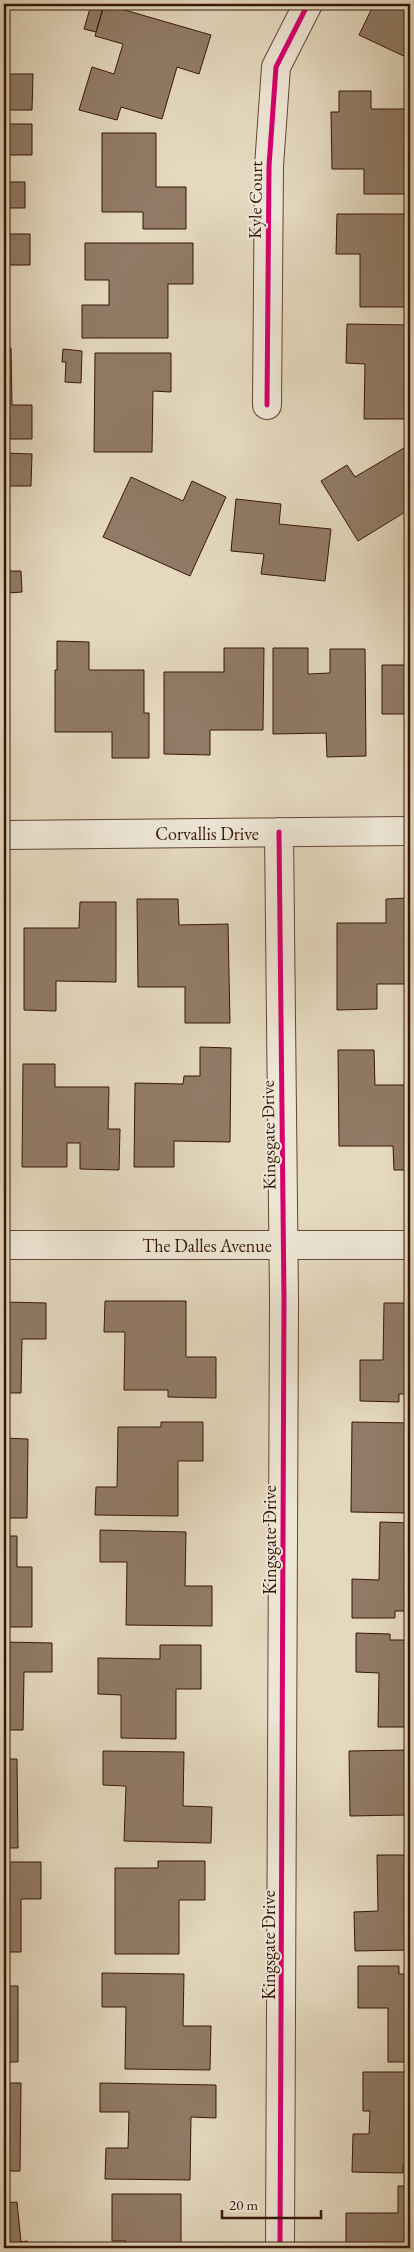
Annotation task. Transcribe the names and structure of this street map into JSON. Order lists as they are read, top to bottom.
{
  "streets": {
    "street": [
      "Kyle Court",
      "Corvallis Drive",
      "Kingsgate Drive",
      "The Dalles Avenue"
    ]
  },
  "crossings": [
    ["Corvallis Drive", "Kingsgate Drive"],
    ["Kingsgate Drive", "The Dalles Avenue"]
  ],
  "scale_bar": "20 m"
}
